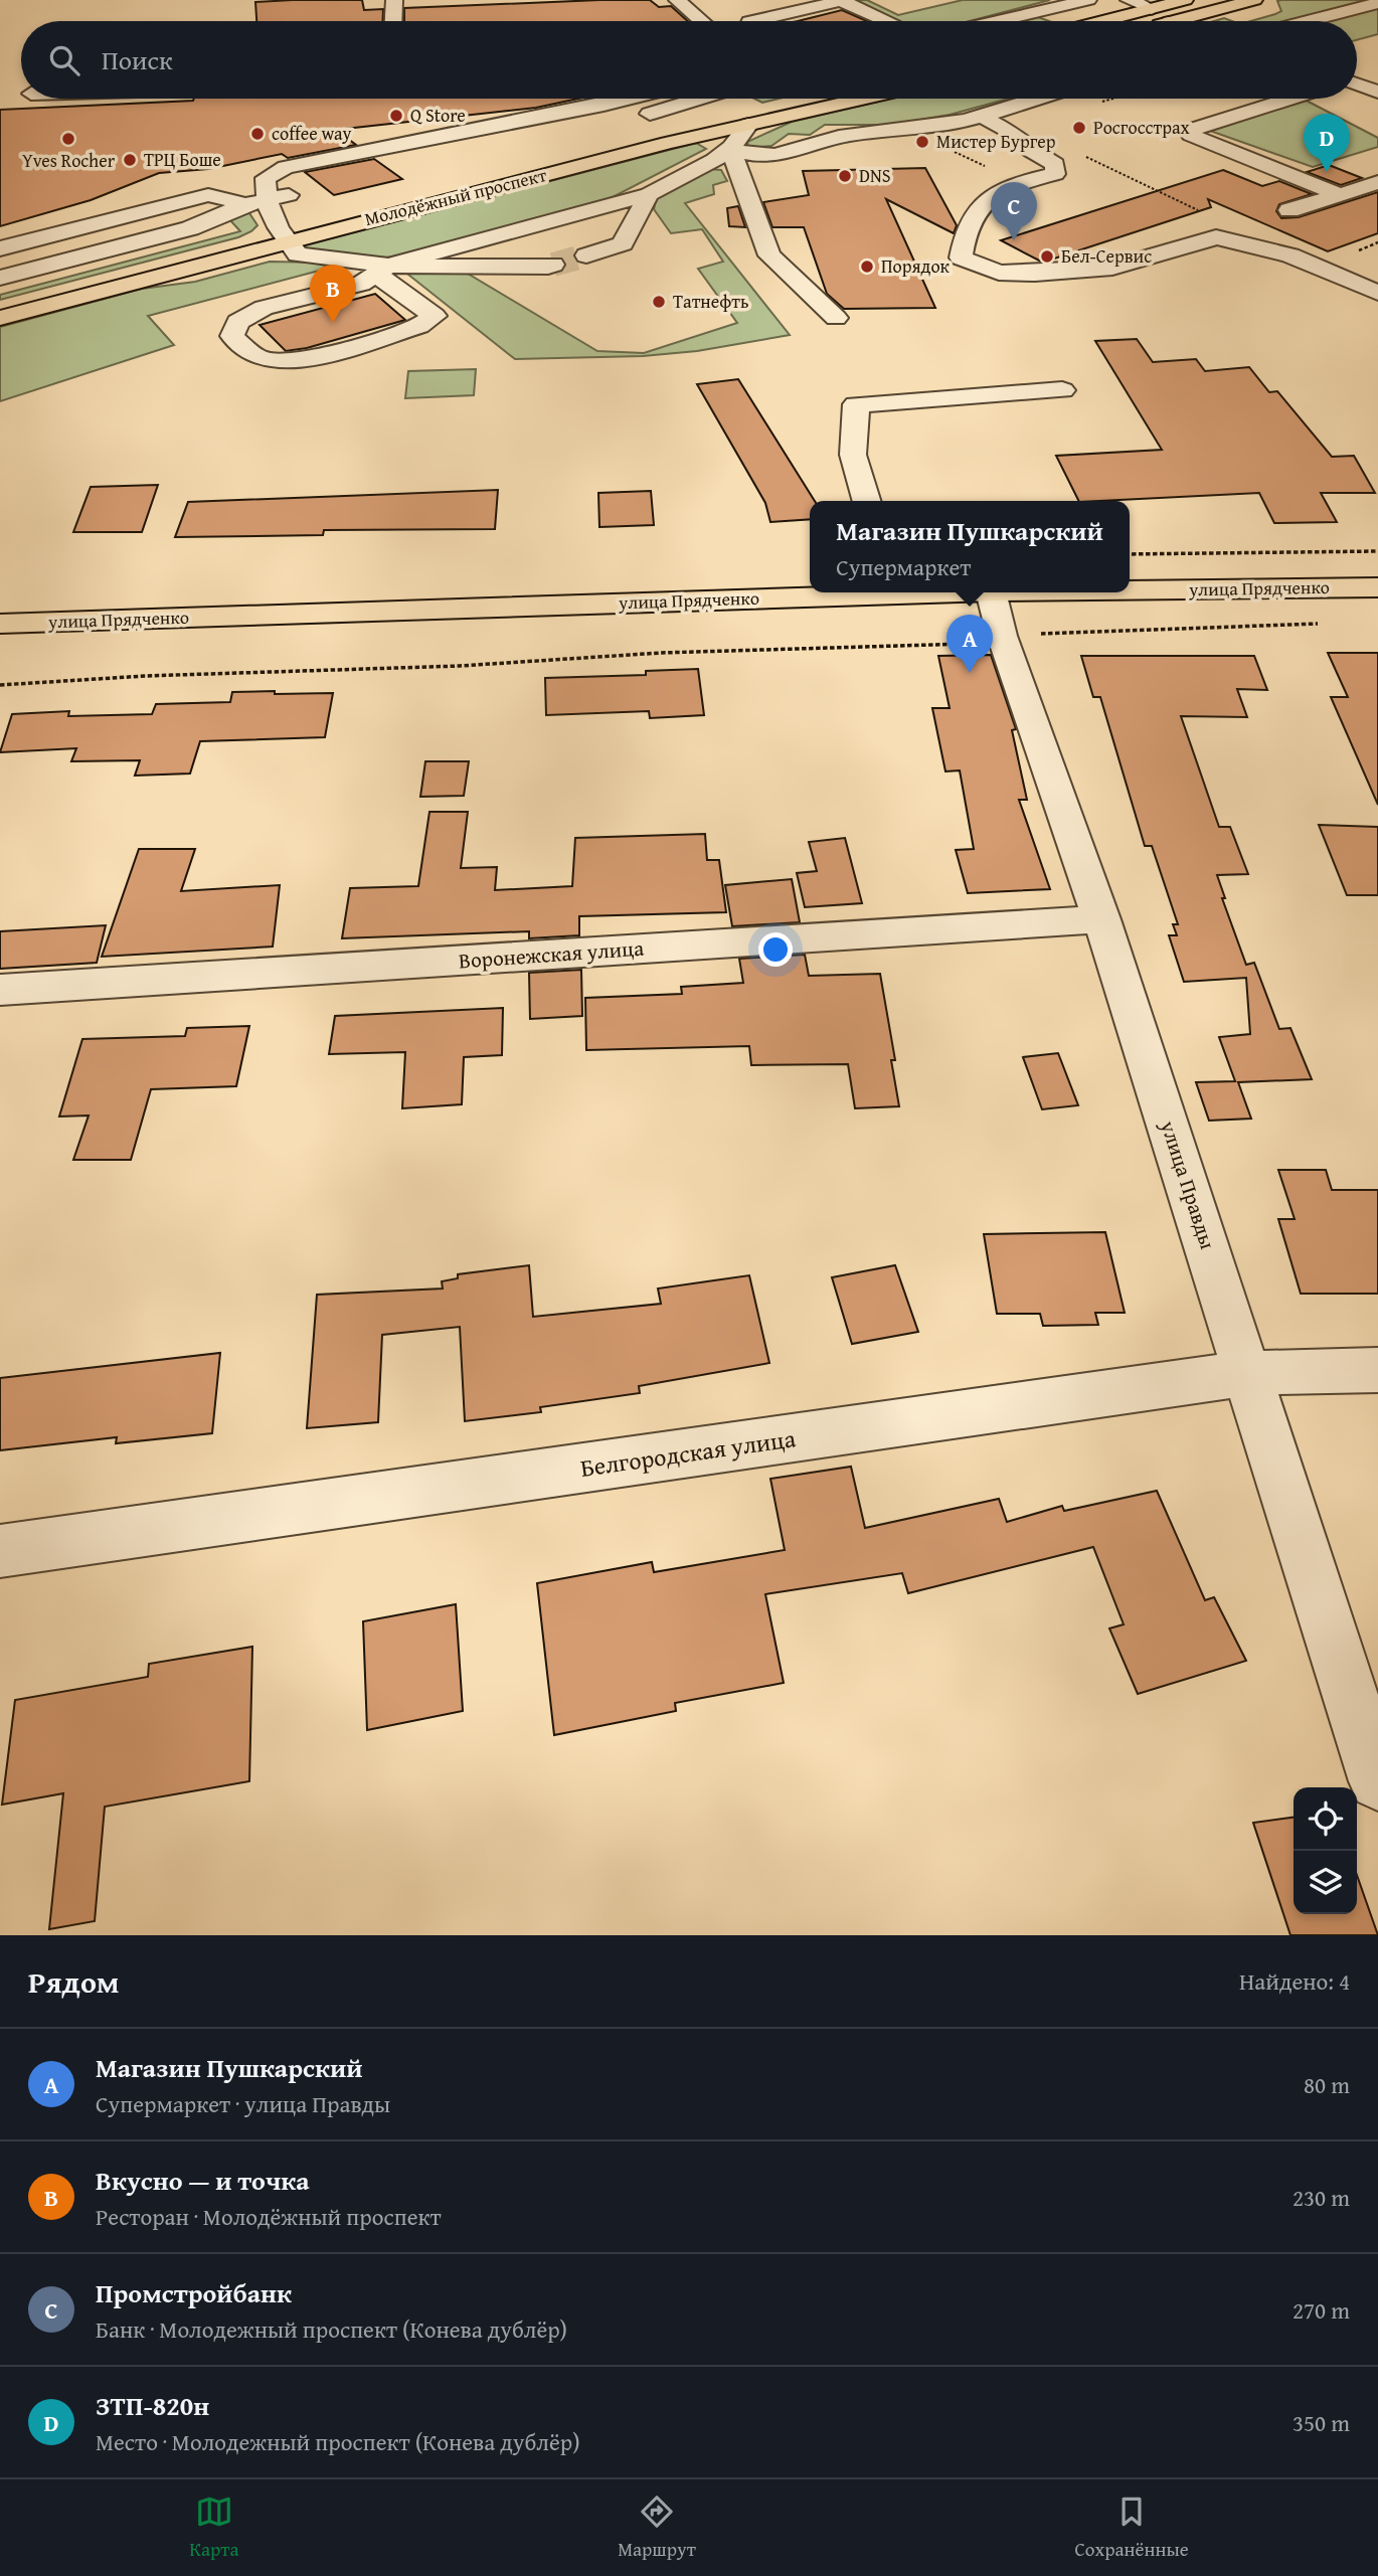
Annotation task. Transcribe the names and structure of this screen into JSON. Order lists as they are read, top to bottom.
{
  "streets": {
    "main road": ["Молодёжный проспект", "улица Прядченко"],
    "street": ["Воронежская улица", "улица Правды", "Белгородская улица"]
  },
  "crossings": [
    ["Воронежская улица", "улица Правды"],
    ["улица Правды", "Белгородская улица"]
  ],
  "places": [
    "Q Store",
    "Росгосстрах",
    "coffee way",
    "Yves Rocher",
    "Мистер Бургер",
    "ТРЦ Боше",
    "DNS",
    "Бел-Сервис",
    "Порядок",
    "Татнефть"
  ],
  "page": {
    "search": "Поиск",
    "pins": [
      "D",
      "C",
      "B",
      "A"
    ],
    "popup": ["Магазин Пушкарский", "Супермаркет"],
    "heading": ["Рядом", "Найдено: 4"],
    "list": [
      {
        "mark": "A",
        "name": "Магазин Пушкарский",
        "note": "Супермаркет · улица Правды",
        "value": "80 m"
      },
      {
        "mark": "B",
        "name": "Вкусно — и точка",
        "note": "Ресторан · Молодёжный проспект",
        "value": "230 m"
      },
      {
        "mark": "C",
        "name": "Промстройбанк",
        "note": "Банк · Молодежный проспект (Конева дублёр)",
        "value": "270 m"
      },
      {
        "mark": "D",
        "name": "ЗТП-820н",
        "note": "Место · Молодежный проспект (Конева дублёр)",
        "value": "350 m"
      }
    ],
    "nav": ["Карта", "Маршрут", "Сохранённые"]
  }
}
